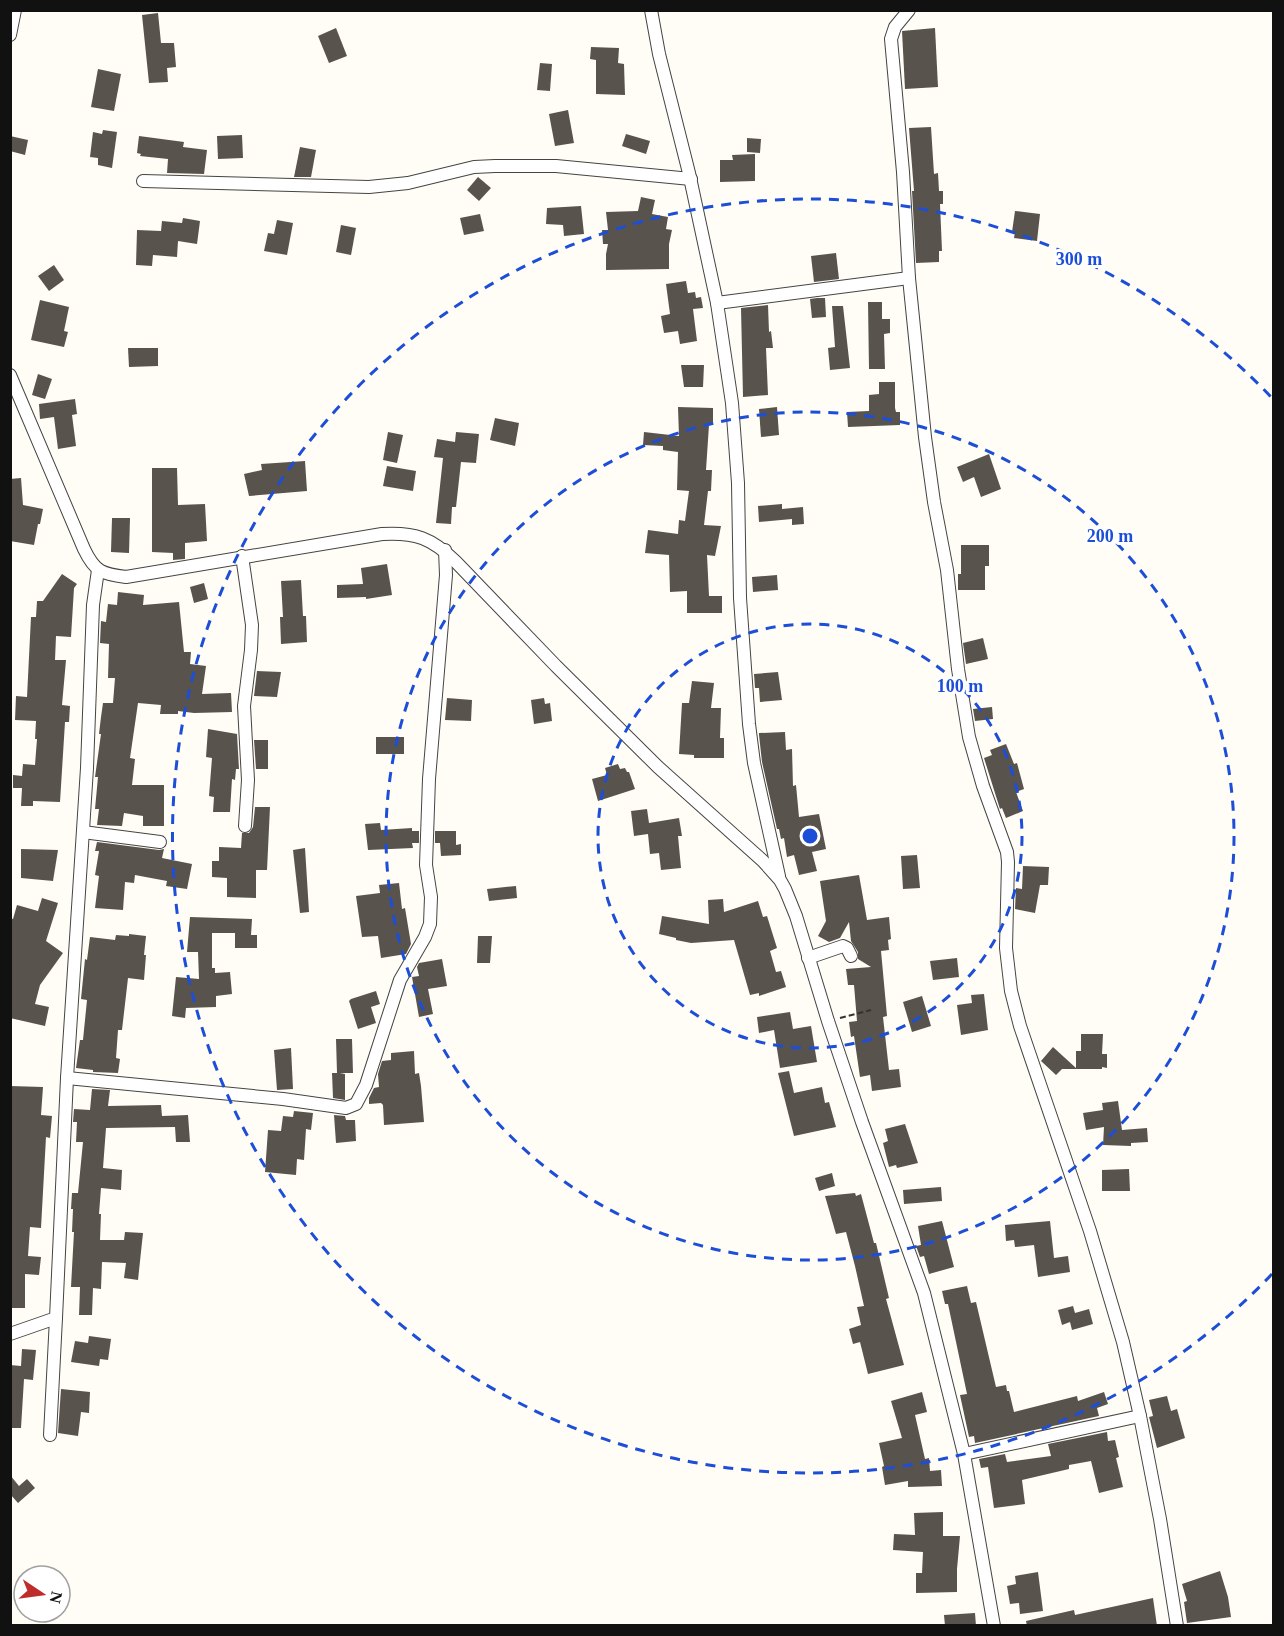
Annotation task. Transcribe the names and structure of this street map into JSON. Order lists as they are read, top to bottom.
{
  "north": "right",
  "rings": ["300 m", "200 m", "100 m"]
}
